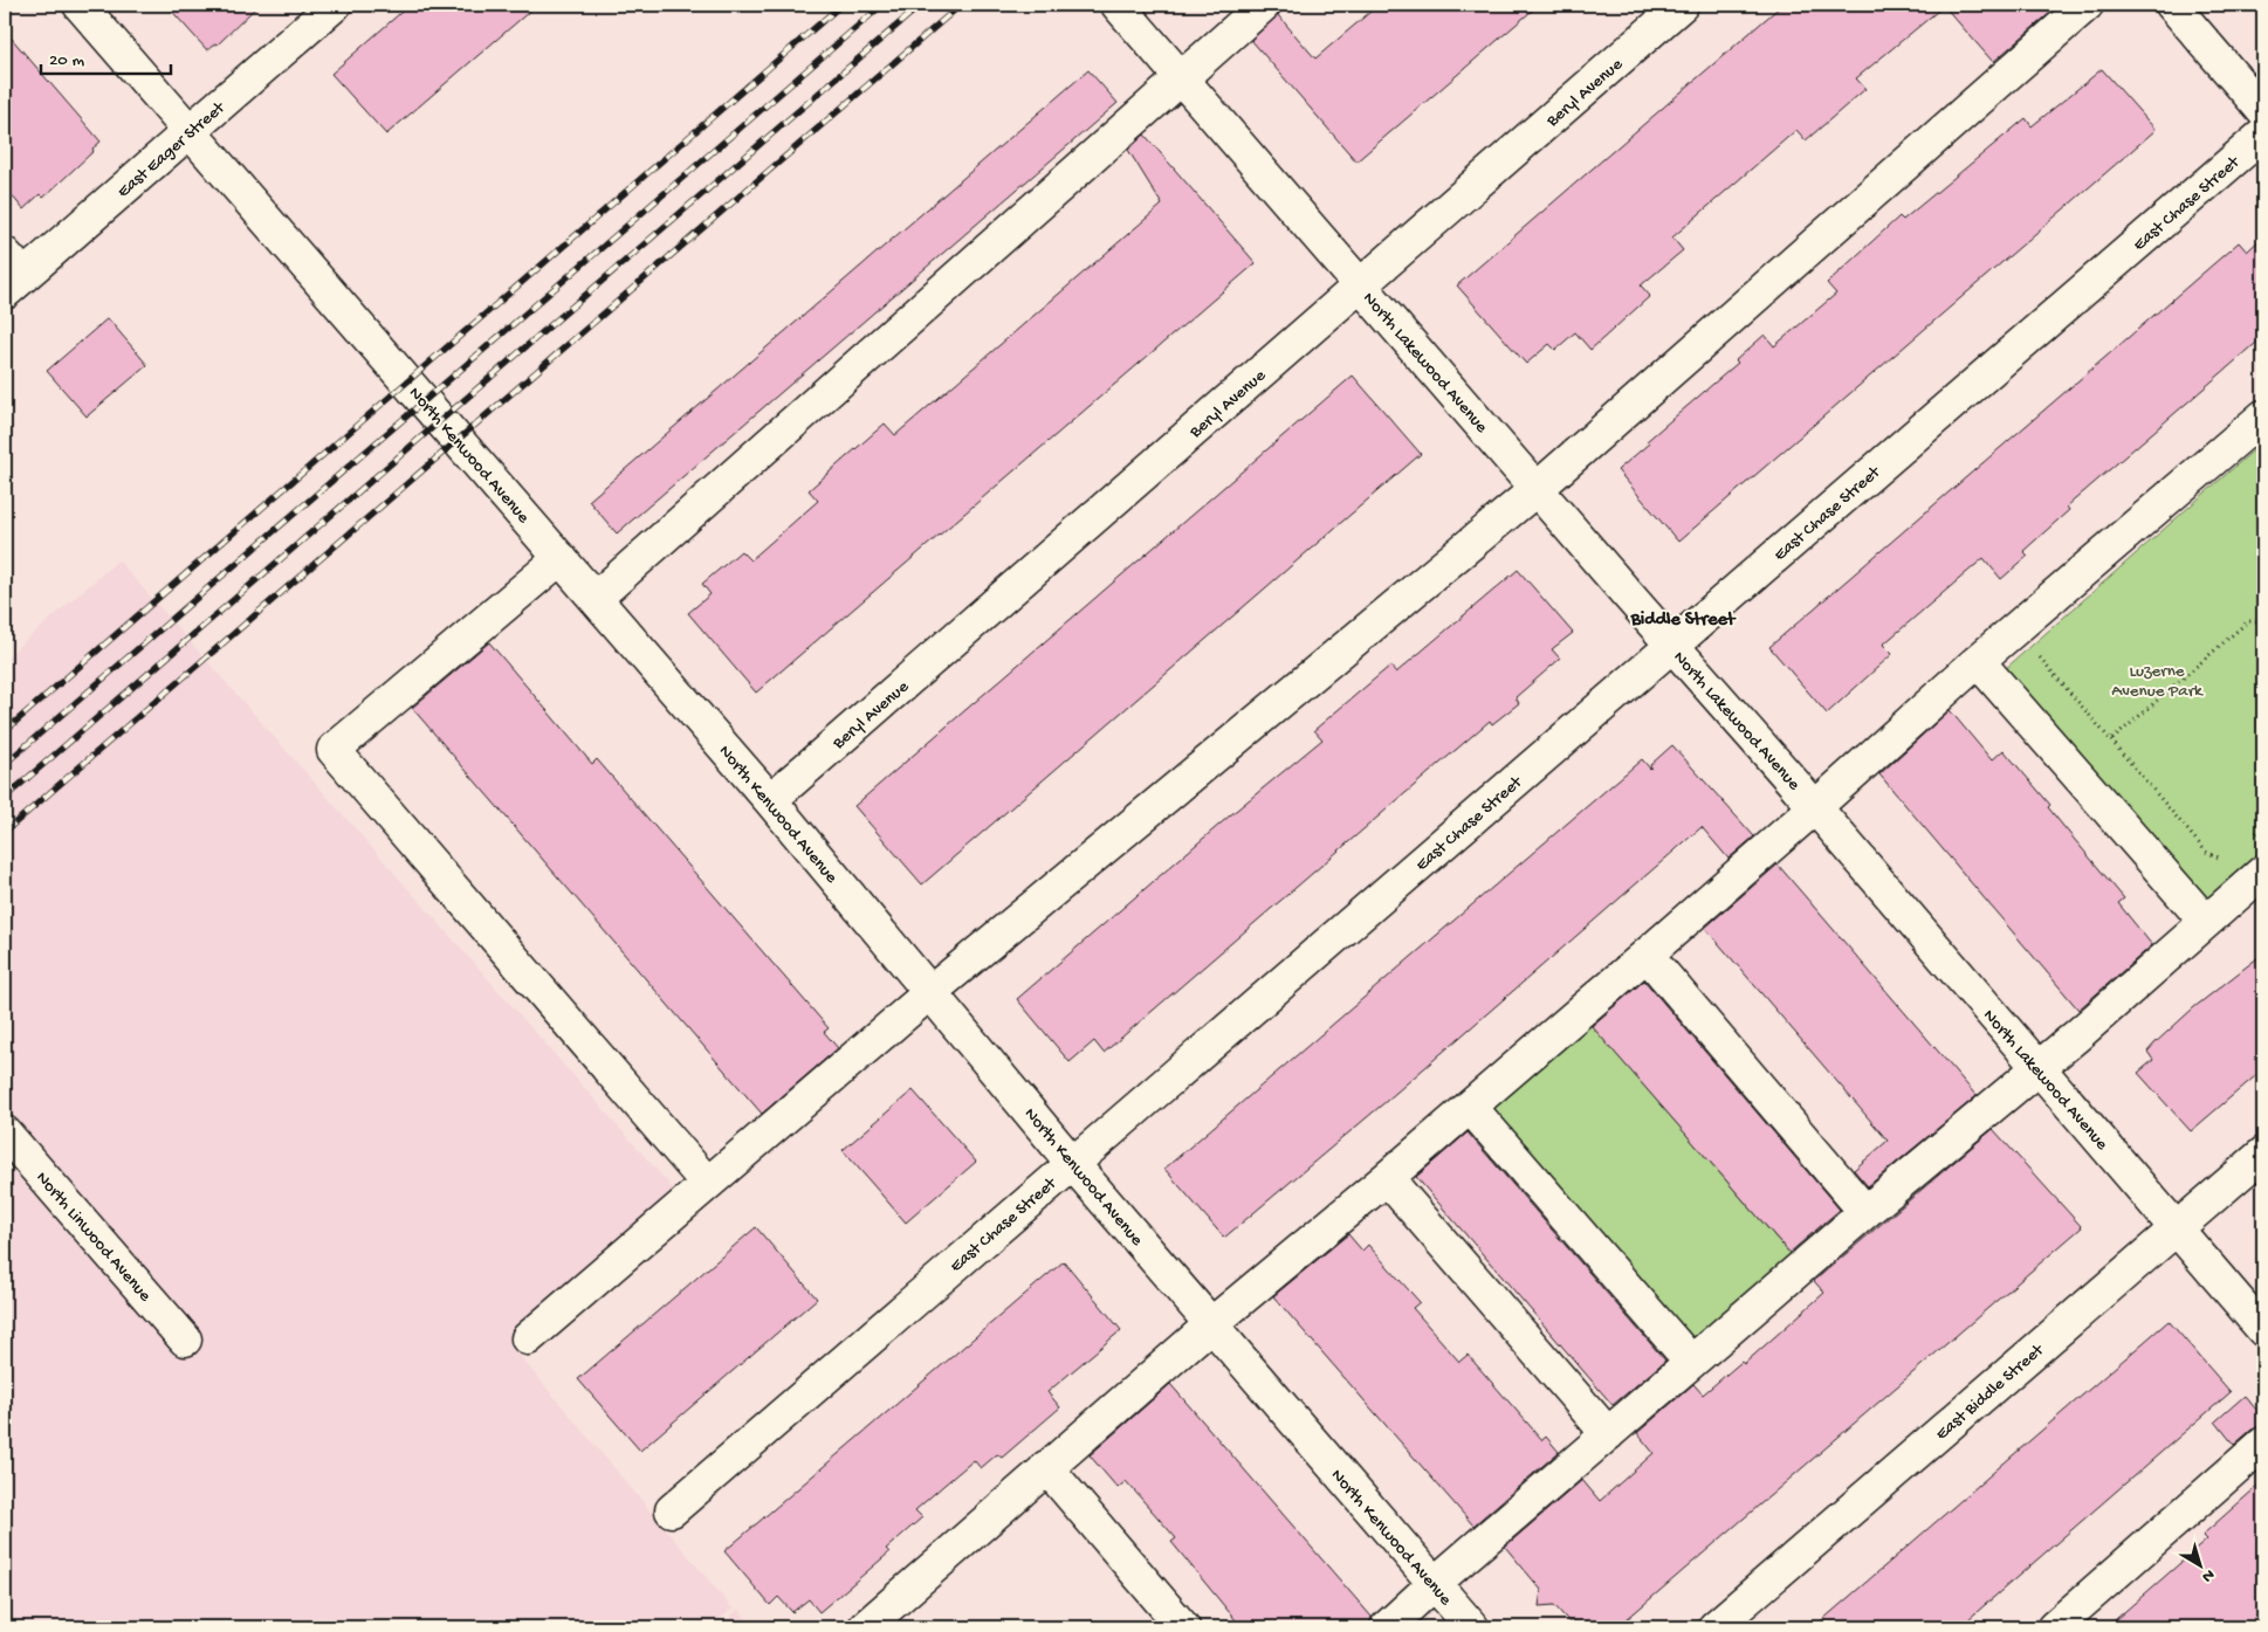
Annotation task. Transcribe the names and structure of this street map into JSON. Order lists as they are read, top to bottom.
{
  "streets": {
    "street": [
      "Beryl Avenue",
      "East Eager Street",
      "East Chase Street",
      "North Lakewood Avenue",
      "North Kenwood Avenue",
      "North Linwood Avenue",
      "East Biddle Street"
    ]
  },
  "crossings": [
    ["Beryl Avenue", "North Lakewood Avenue"],
    ["Beryl Avenue", "North Kenwood Avenue"],
    ["East Eager Street", "North Kenwood Avenue"],
    ["East Chase Street", "North Lakewood Avenue"],
    ["East Chase Street", "North Kenwood Avenue"],
    ["North Lakewood Avenue", "East Biddle Street"]
  ],
  "districts": ["Biddle Street"],
  "parks": ["Luzerne Avenue Park"],
  "scale_bar": "20 m",
  "north": "bottom right"
}
